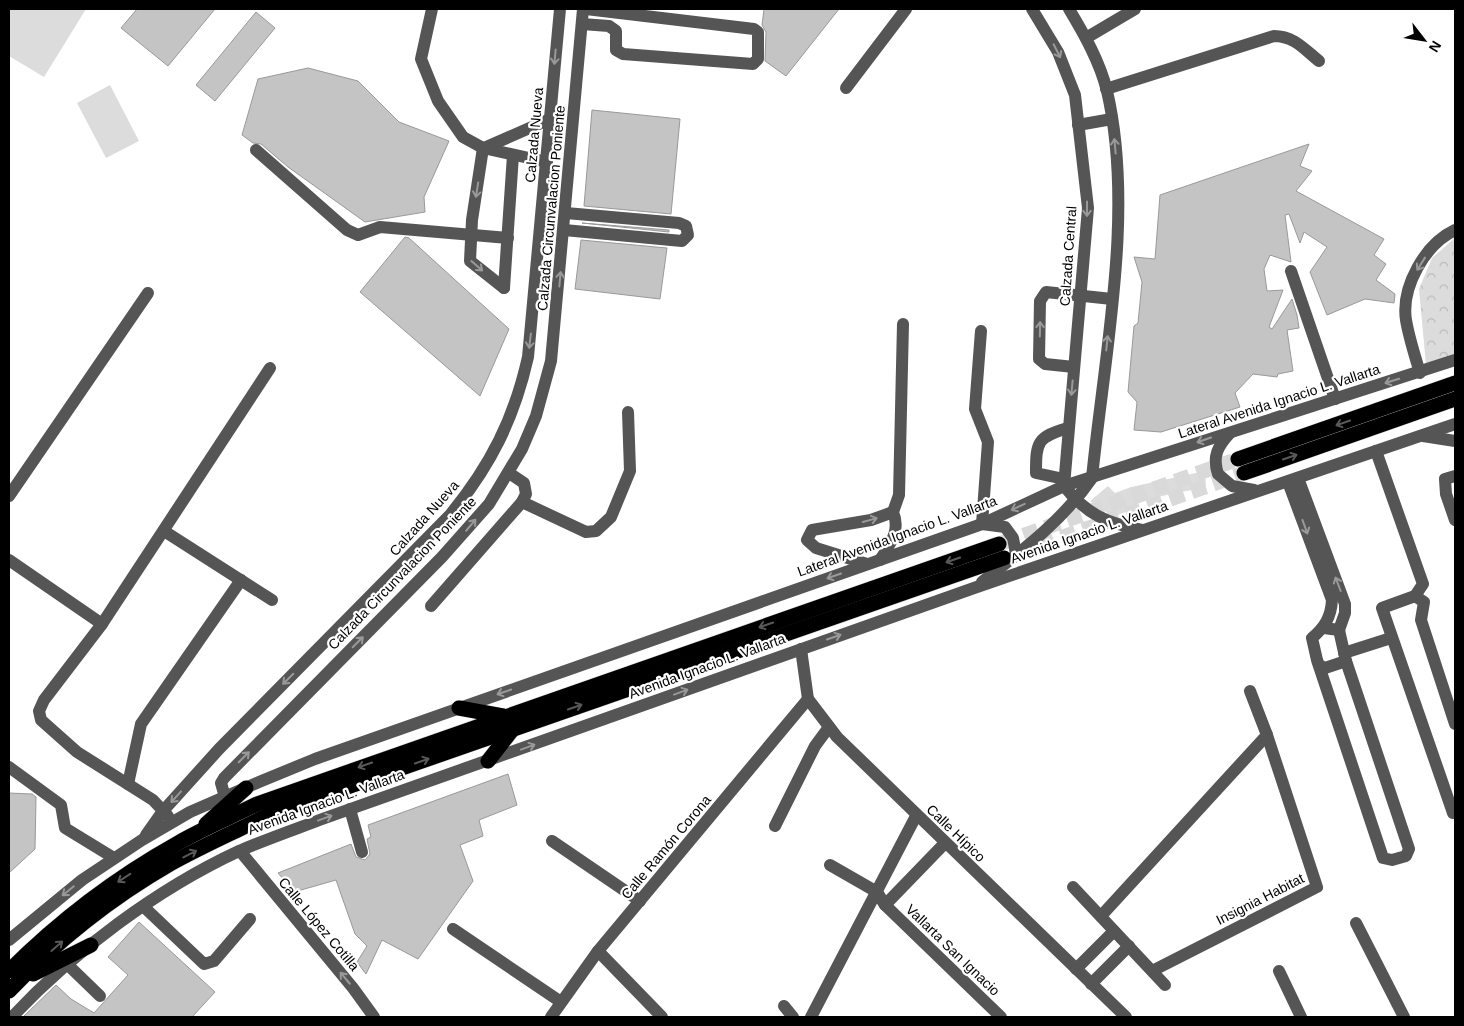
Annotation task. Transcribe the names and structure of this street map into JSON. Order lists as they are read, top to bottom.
{
  "streets": {
    "highway": ["Avenida Ignacio L. Vallarta"],
    "street": [
      "Calzada Nueva",
      "Calzada Circunvalacion Poniente",
      "Calzada Central",
      "Lateral Avenida Ignacio L. Vallarta",
      "Calle Hípico",
      "Calle Ramón Corona",
      "Insignia Habitat",
      "Calle López Cotilla",
      "Vallarta San Ignacio"
    ]
  },
  "crossings": [
    ["Calzada Central", "Lateral Avenida Ignacio L. Vallarta"],
    ["Avenida Ignacio L. Vallarta", "Calle Hípico"],
    ["Avenida Ignacio L. Vallarta", "Calle López Cotilla"],
    ["Calle Hípico", "Calle Ramón Corona"],
    ["Calle Hípico", "Vallarta San Ignacio"]
  ],
  "one_way": ["Lateral Avenida Ignacio L. Vallarta", "Calle López Cotilla"],
  "north": "bottom right"
}
